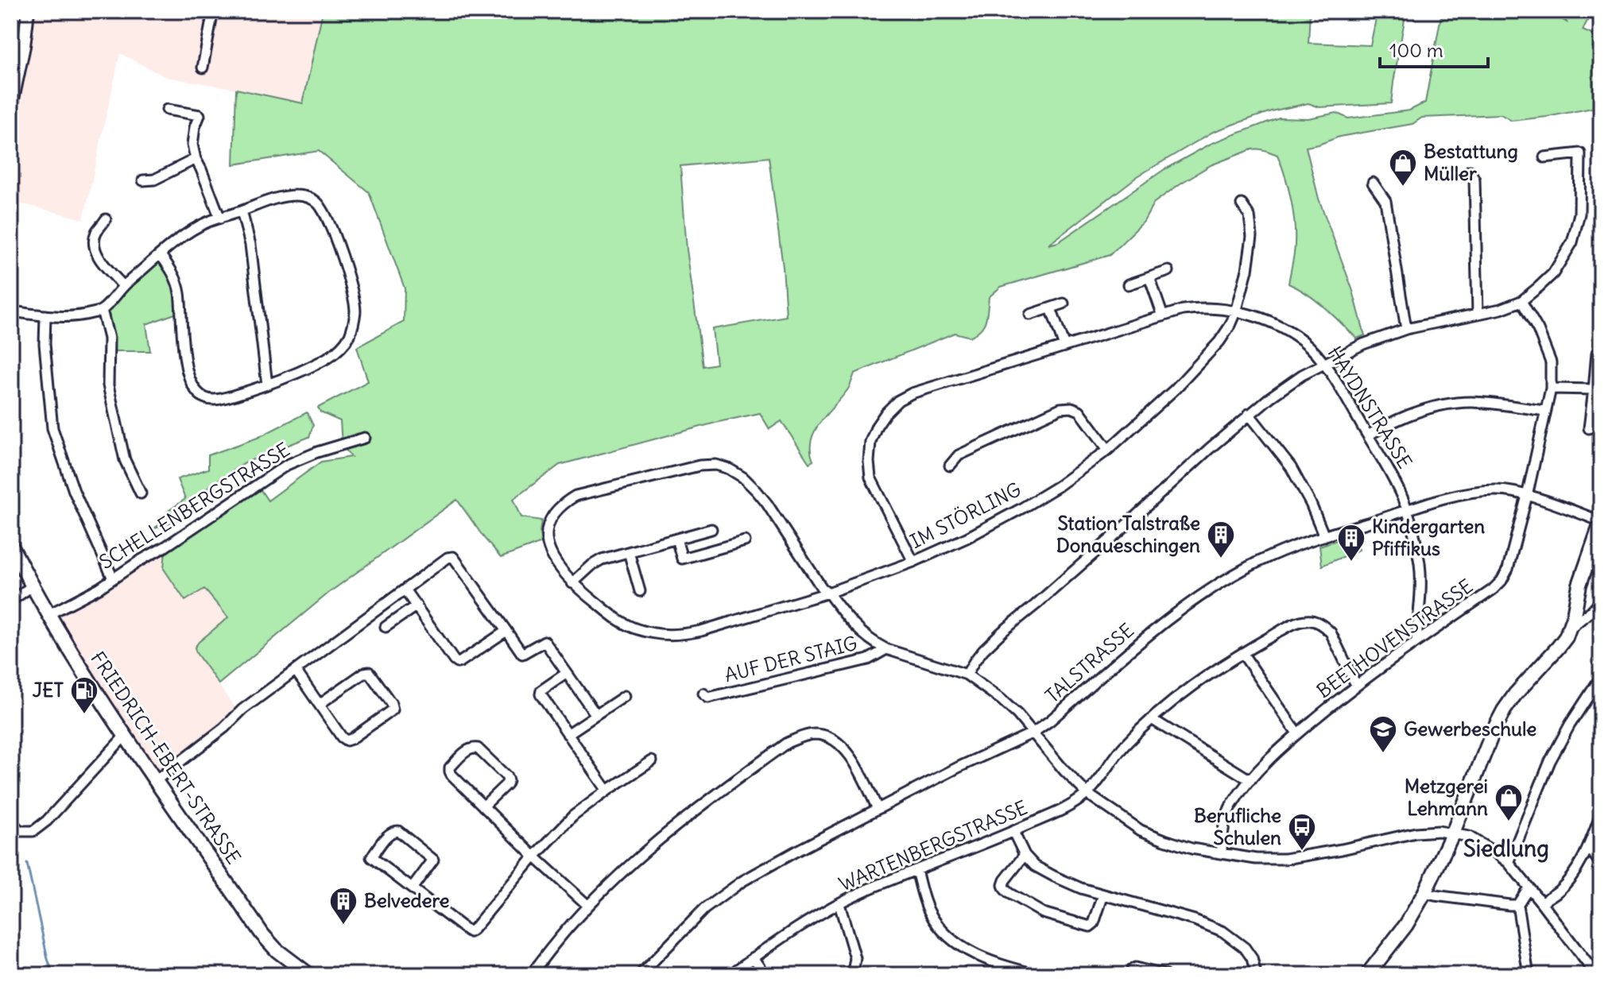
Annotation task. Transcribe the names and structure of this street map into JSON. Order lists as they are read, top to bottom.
{
  "streets": {
    "main road": ["FRIEDRICH-EBERT-STRASSE"],
    "street": [
      "HAYDNSTRASSE",
      "SCHELLENBERGSTRASSE",
      "IM STÖRLING",
      "BEETHOVENSTRASSE",
      "AUF DER STAIG",
      "TALSTRASSE",
      "WARTENBERGSTRASSE"
    ]
  },
  "crossings": [
    ["HAYDNSTRASSE", "IM STÖRLING"],
    ["HAYDNSTRASSE", "BEETHOVENSTRASSE"],
    ["HAYDNSTRASSE", "TALSTRASSE"],
    ["SCHELLENBERGSTRASSE", "FRIEDRICH-EBERT-STRASSE"],
    ["IM STÖRLING", "BEETHOVENSTRASSE"],
    ["IM STÖRLING", "AUF DER STAIG"],
    ["IM STÖRLING", "TALSTRASSE"],
    ["IM STÖRLING", "WARTENBERGSTRASSE"],
    ["BEETHOVENSTRASSE", "TALSTRASSE"]
  ],
  "districts": ["Siedlung"],
  "places": {
    "shop": ["Bestattung Müller", "Metzgerei Lehmann"],
    "building": ["Station Talstraße Donaueschingen", "Kindergarten Pfiffikus", "Belvedere"],
    "fuel station": ["JET"],
    "school or university": ["Gewerbeschule"],
    "bus stop": ["Berufliche Schulen"]
  },
  "scale_bar": "100 m"
}
